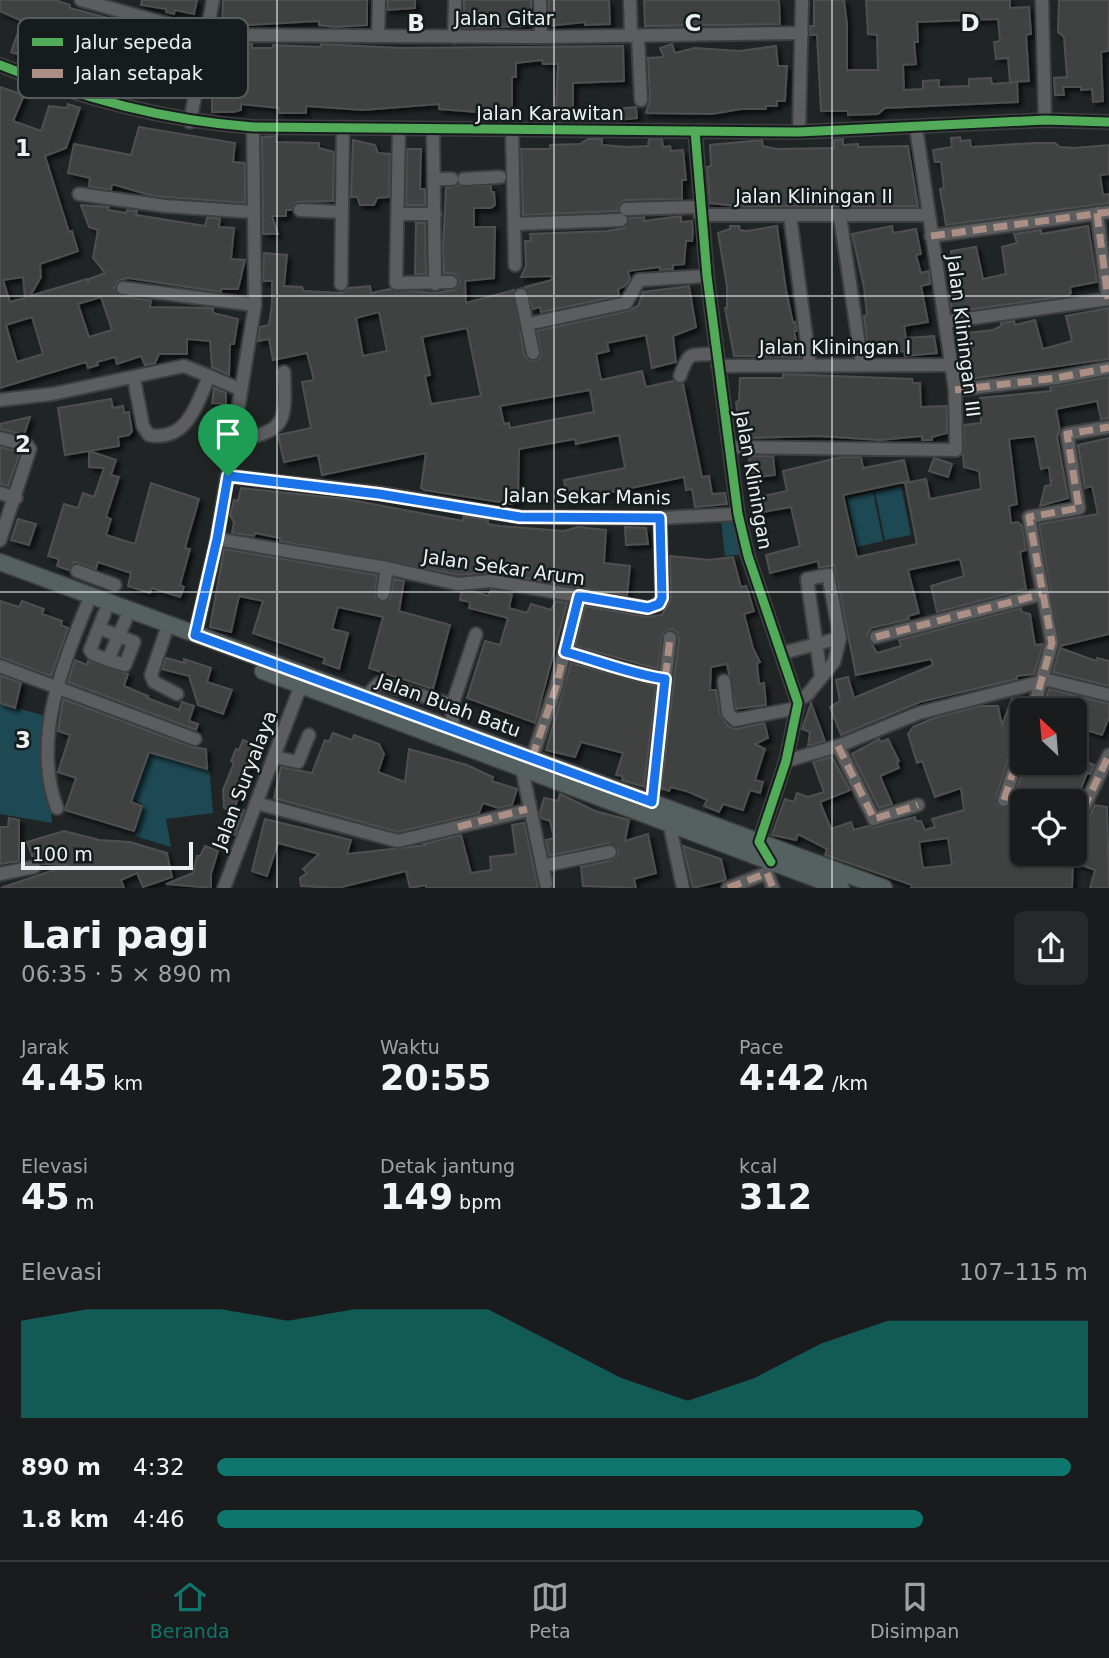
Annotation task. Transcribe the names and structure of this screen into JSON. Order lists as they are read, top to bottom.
{
  "streets": {
    "main road": ["Jalan Buah Batu"],
    "street": [
      "Jalan Gitar",
      "Jalan Karawitan",
      "Jalan Kliningan II",
      "Jalan Kliningan III",
      "Jalan Kliningan I",
      "Jalan Kliningan",
      "Jalan Sekar Manis",
      "Jalan Sekar Arum",
      "Jalan Suryalaya"
    ]
  },
  "crossings": [
    ["Jalan Karawitan", "Jalan Kliningan III"],
    ["Jalan Karawitan", "Jalan Kliningan"],
    ["Jalan Kliningan II", "Jalan Kliningan III"],
    ["Jalan Kliningan II", "Jalan Kliningan"],
    ["Jalan Kliningan III", "Jalan Kliningan I"],
    ["Jalan Kliningan III", "Jalan Kliningan"],
    ["Jalan Kliningan I", "Jalan Kliningan"],
    ["Jalan Kliningan", "Jalan Sekar Manis"],
    ["Jalan Sekar Manis", "Jalan Sekar Arum"],
    ["Jalan Buah Batu", "Jalan Suryalaya"]
  ],
  "legend": ["Jalur sepeda", "Jalan setapak"],
  "scale_bar": "100 m",
  "north": "top left",
  "page": {
    "scale": "100 m",
    "heading": ["Lari pagi", "06:35 · 5 × 890 m"],
    "stats": [
      ["Jarak", "4.45 km"],
      ["Waktu", "20:55"],
      ["Pace", "4:42 /km"],
      ["Elevasi", "45 m"],
      ["Detak jantung", "149 bpm"],
      ["kcal", "312"]
    ],
    "chart": ["Elevasi", "107–115 m"],
    "list": [
      {
        "name": "890 m",
        "note": "4:32"
      },
      {
        "name": "1.8 km",
        "note": "4:46"
      }
    ],
    "tabs": ["Beranda", "Peta", "Disimpan"]
  },
  "grid": {
    "columns": ["B", "C", "D"],
    "rows": ["1", "2", "3"]
  }
}
